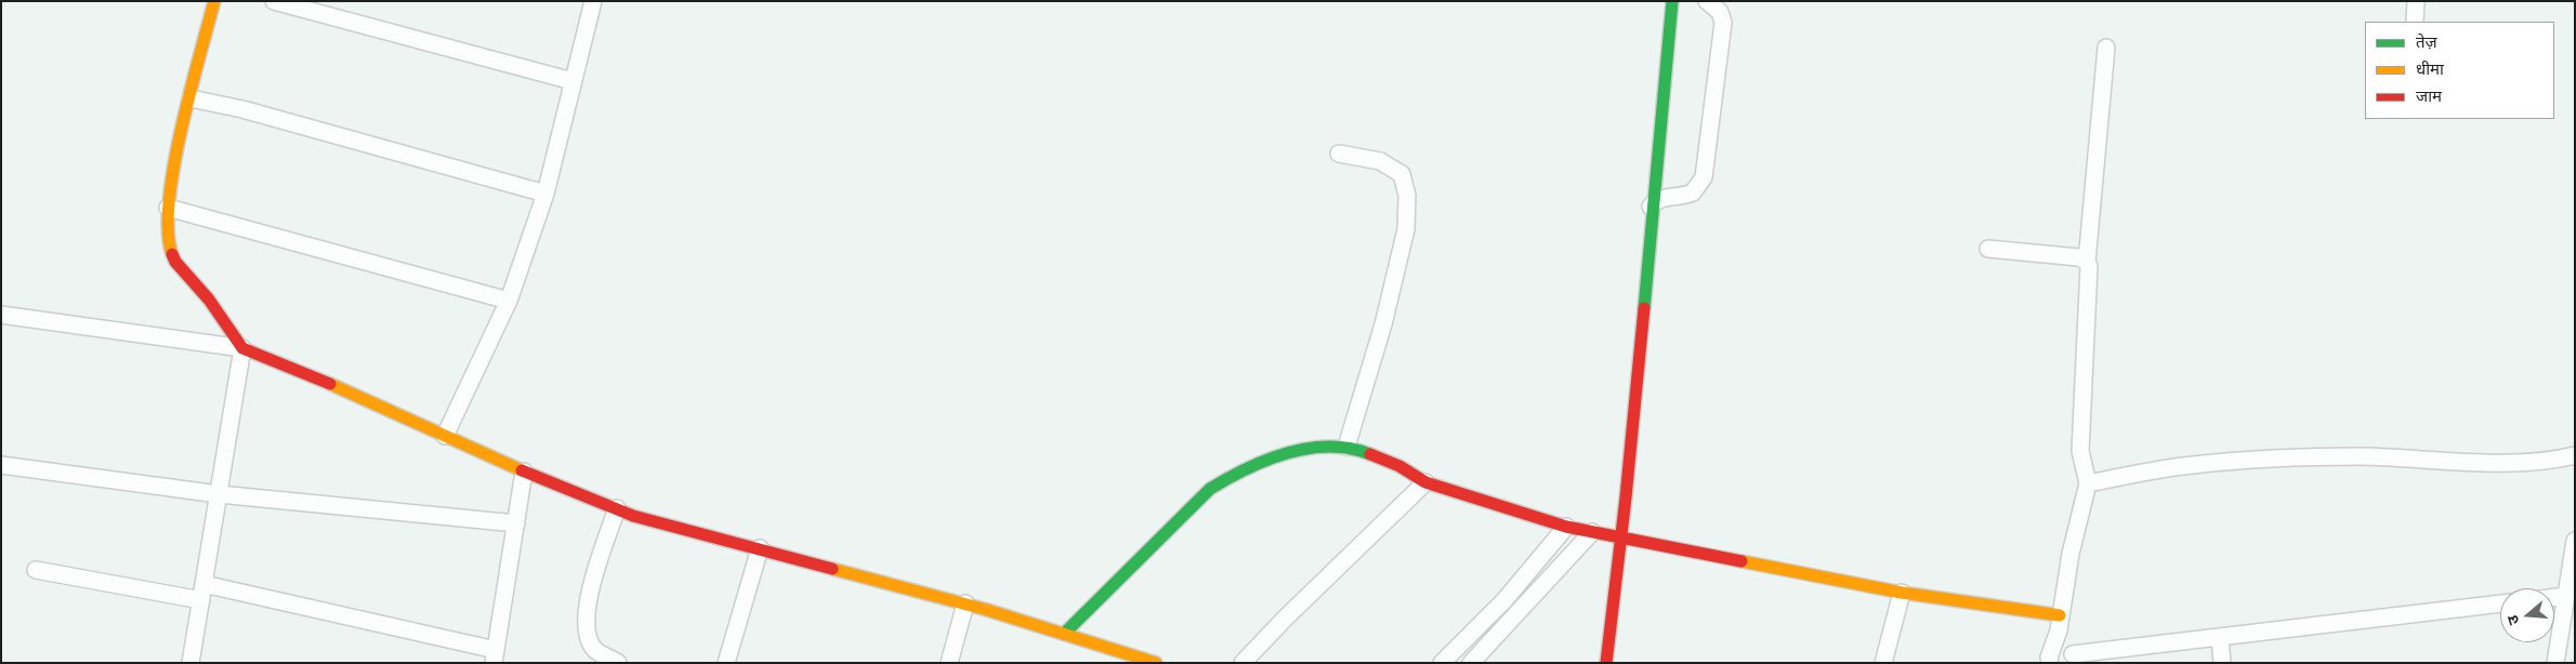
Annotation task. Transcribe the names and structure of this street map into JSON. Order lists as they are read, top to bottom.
{
  "legend": ["तेज़", "धीमा", "जाम"],
  "north": "left"
}
